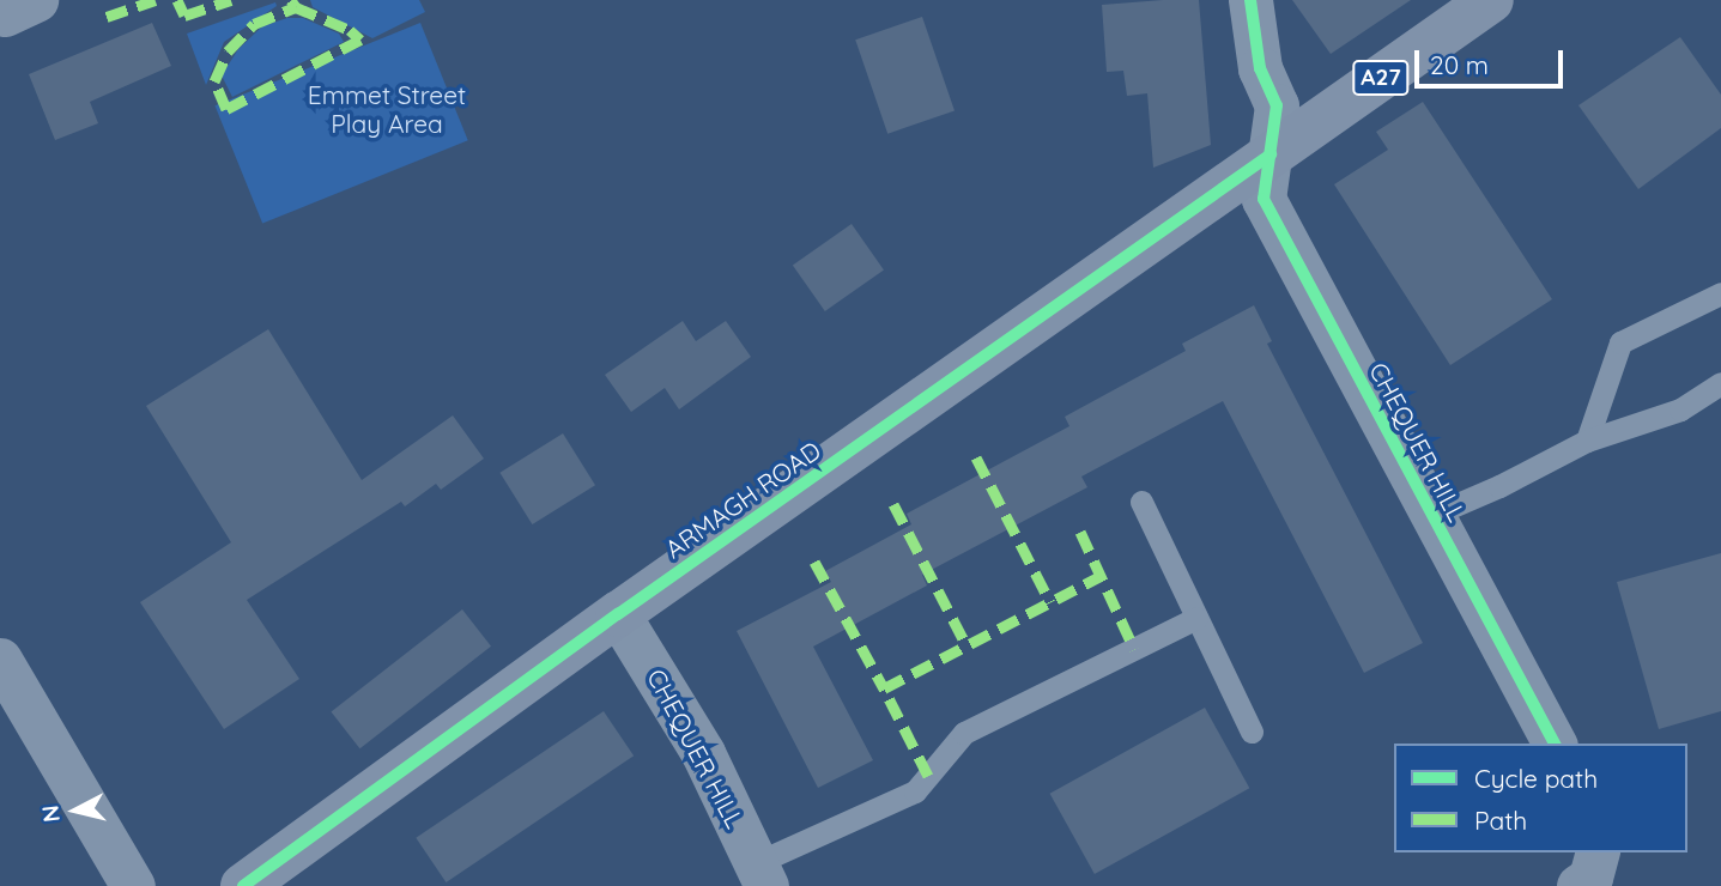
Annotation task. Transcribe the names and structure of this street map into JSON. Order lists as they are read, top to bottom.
{
  "streets": {
    "main road": ["A27", "ARMAGH ROAD"],
    "street": ["CHEQUER HILL"]
  },
  "crossings": [
    ["CHEQUER HILL", "ARMAGH ROAD"]
  ],
  "parks": ["Emmet Street Play Area"],
  "legend": ["Cycle path", "Path"],
  "scale_bar": "20 m",
  "north": "left"
}
